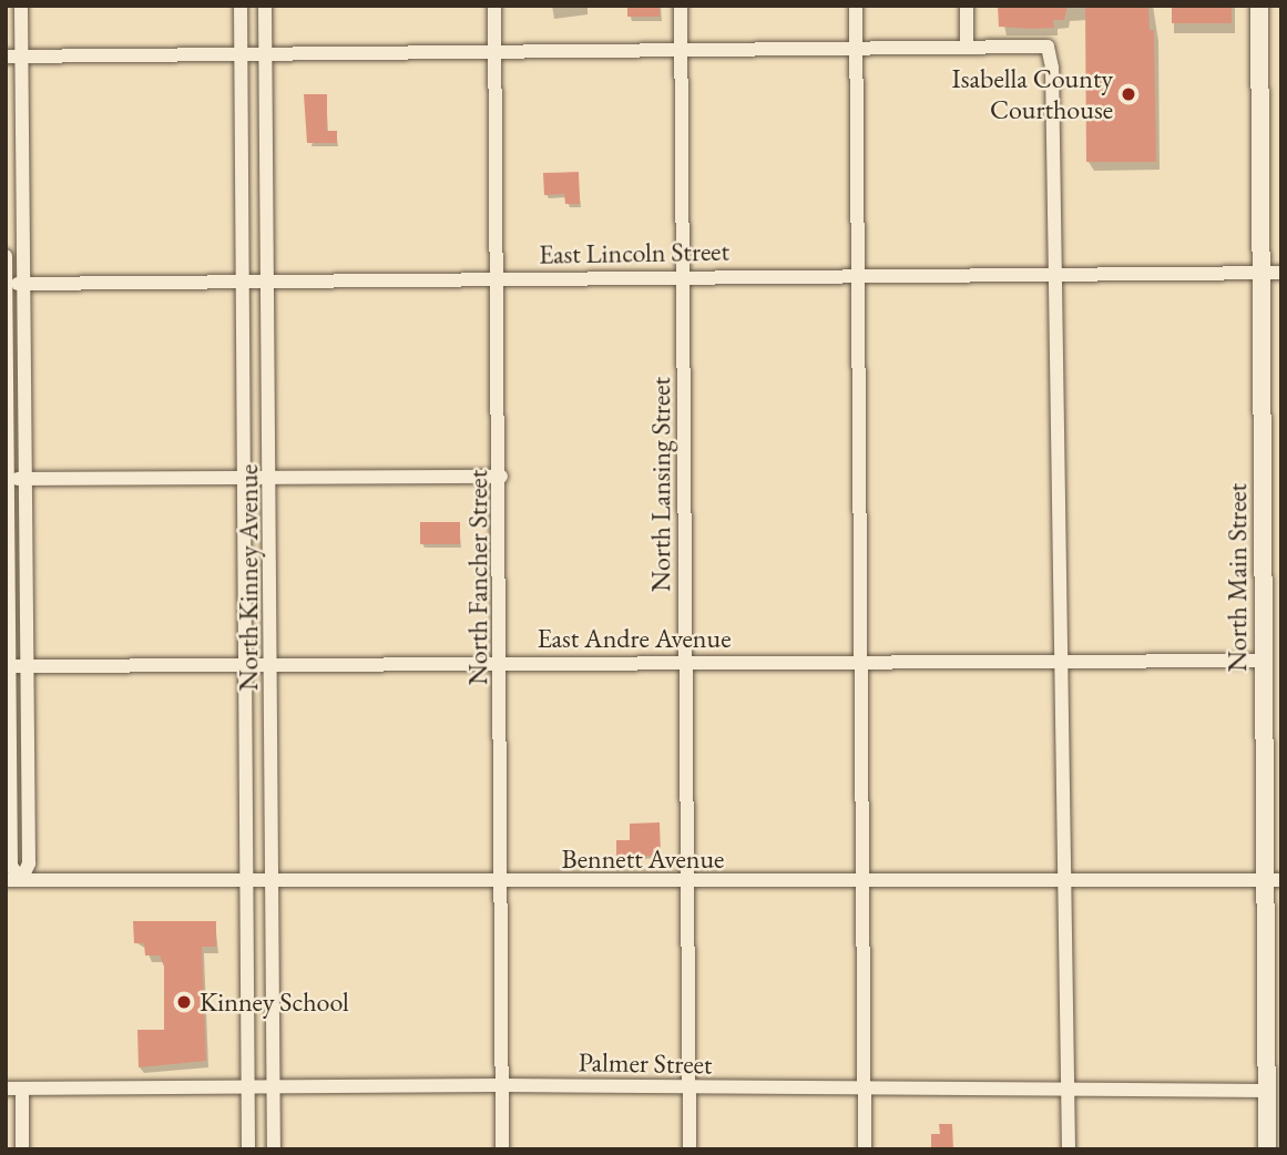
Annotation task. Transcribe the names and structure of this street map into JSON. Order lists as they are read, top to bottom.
{
  "streets": {
    "street": [
      "East Lincoln Street",
      "North Lansing Street",
      "North Kinney Avenue",
      "North Fancher Street",
      "North Main Street",
      "East Andre Avenue",
      "Bennett Avenue",
      "Palmer Street"
    ]
  },
  "crossings": [
    ["East Lincoln Street", "North Lansing Street"],
    ["East Lincoln Street", "North Kinney Avenue"],
    ["East Lincoln Street", "North Fancher Street"],
    ["East Lincoln Street", "North Main Street"],
    ["North Lansing Street", "East Andre Avenue"],
    ["North Lansing Street", "Bennett Avenue"],
    ["North Lansing Street", "Palmer Street"],
    ["North Kinney Avenue", "East Andre Avenue"],
    ["North Kinney Avenue", "Bennett Avenue"],
    ["North Kinney Avenue", "Palmer Street"],
    ["North Fancher Street", "East Andre Avenue"],
    ["North Fancher Street", "Bennett Avenue"],
    ["North Fancher Street", "Palmer Street"],
    ["North Main Street", "East Andre Avenue"],
    ["North Main Street", "Bennett Avenue"],
    ["North Main Street", "Palmer Street"]
  ],
  "places": ["Isabella County Courthouse", "Kinney School"]
}
